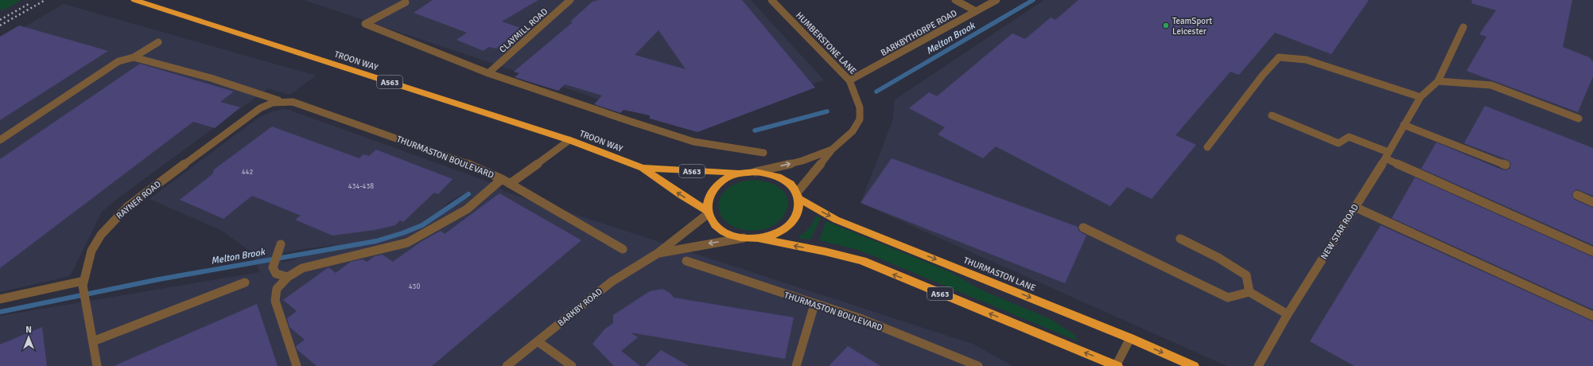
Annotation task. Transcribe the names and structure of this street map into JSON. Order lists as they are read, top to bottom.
{
  "streets": {
    "highway": ["TROON WAY", "A563", "THURMASTON LANE"],
    "street": [
      "CLAYMILL ROAD",
      "BARKBYTHORPE ROAD",
      "HUMBERSTONE LANE",
      "THURMASTON BOULEVARD",
      "RAYNER ROAD",
      "NEW STAR ROAD",
      "BARKBY ROAD"
    ]
  },
  "crossings": [
    ["BARKBYTHORPE ROAD", "HUMBERSTONE LANE"],
    ["HUMBERSTONE LANE", "TROON WAY"],
    ["HUMBERSTONE LANE", "A563"],
    ["HUMBERSTONE LANE", "THURMASTON LANE"],
    ["HUMBERSTONE LANE", "BARKBY ROAD"],
    ["TROON WAY", "A563"],
    ["TROON WAY", "THURMASTON LANE"],
    ["TROON WAY", "BARKBY ROAD"],
    ["A563", "THURMASTON LANE"],
    ["A563", "BARKBY ROAD"],
    ["THURMASTON BOULEVARD", "RAYNER ROAD"],
    ["THURMASTON LANE", "BARKBY ROAD"]
  ],
  "water": ["Melton Brook"],
  "places": ["TeamSport Leicester"],
  "house_numbers": ["442", "434-438", "430"],
  "north": "top"
}
